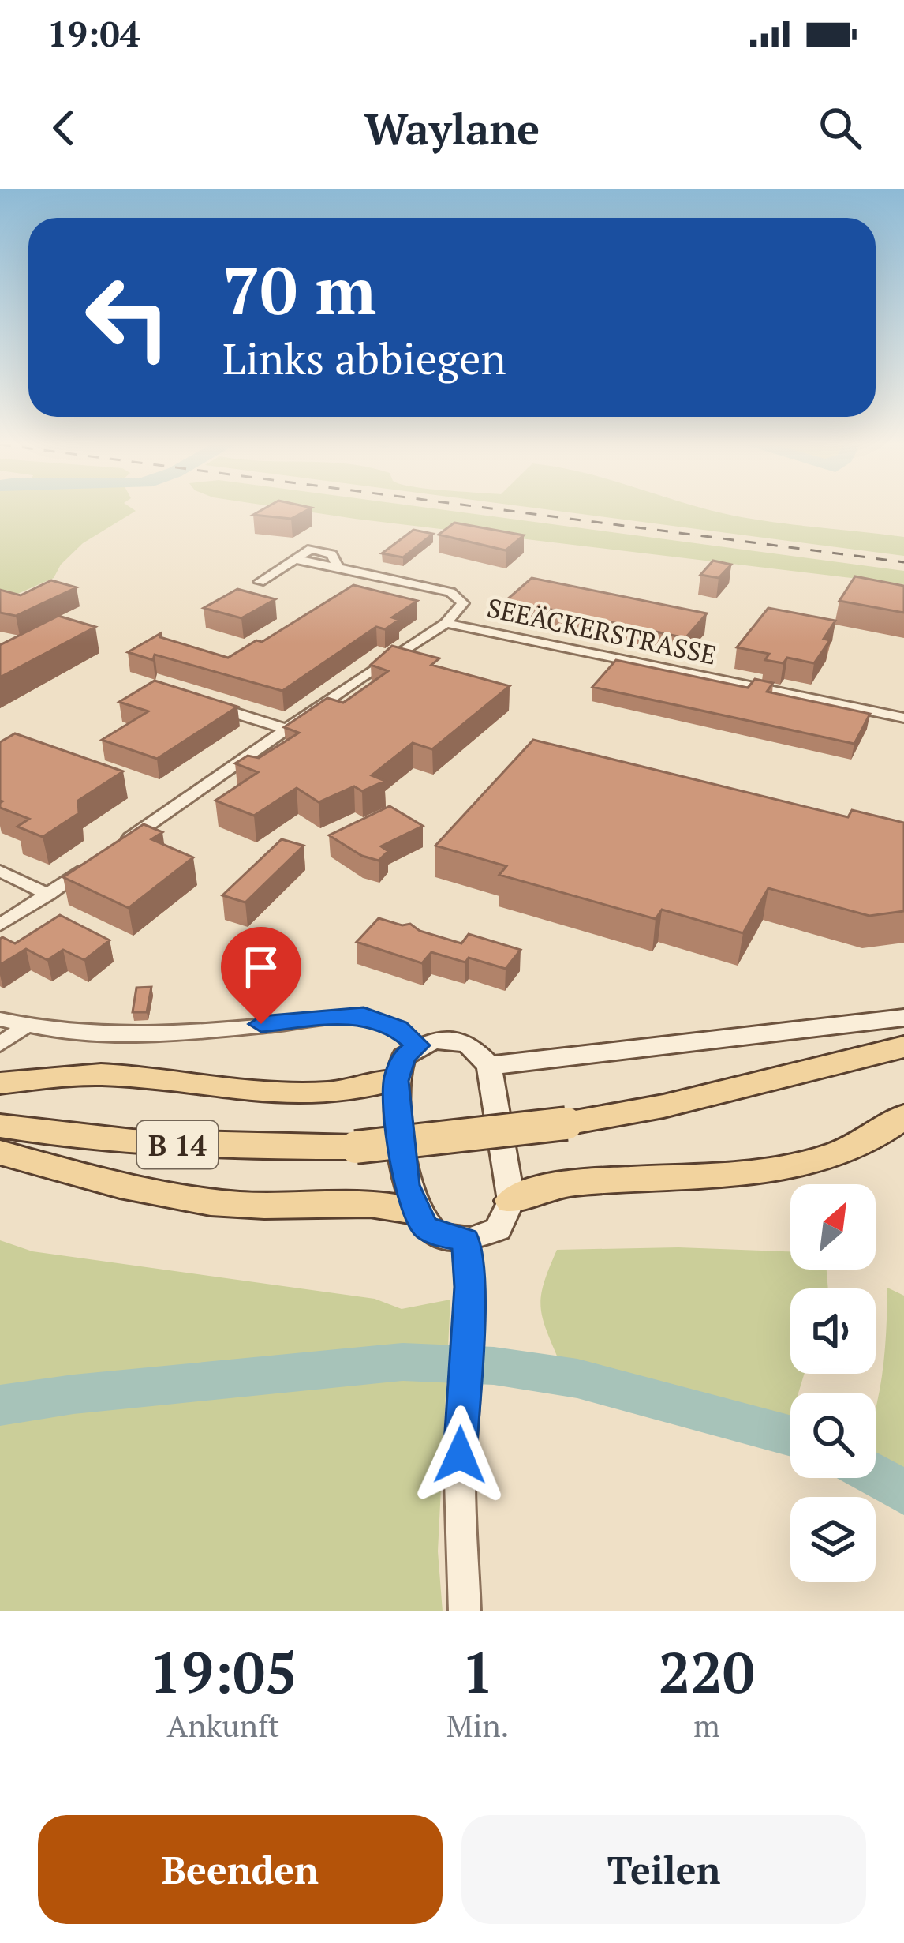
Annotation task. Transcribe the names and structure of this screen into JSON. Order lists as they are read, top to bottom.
{
  "streets": {
    "main road": ["B 14"],
    "street": ["SEEÄCKERSTRASSE"]
  },
  "north": "top right",
  "page": {
    "status": "19:04",
    "header": "Waylane",
    "turn": ["70 m", "Links abbiegen"],
    "eta": [
      "19:05",
      "Ankunft",
      "1",
      "Min.",
      "220",
      "m"
    ],
    "buttons": ["Beenden", "Teilen"]
  }
}
